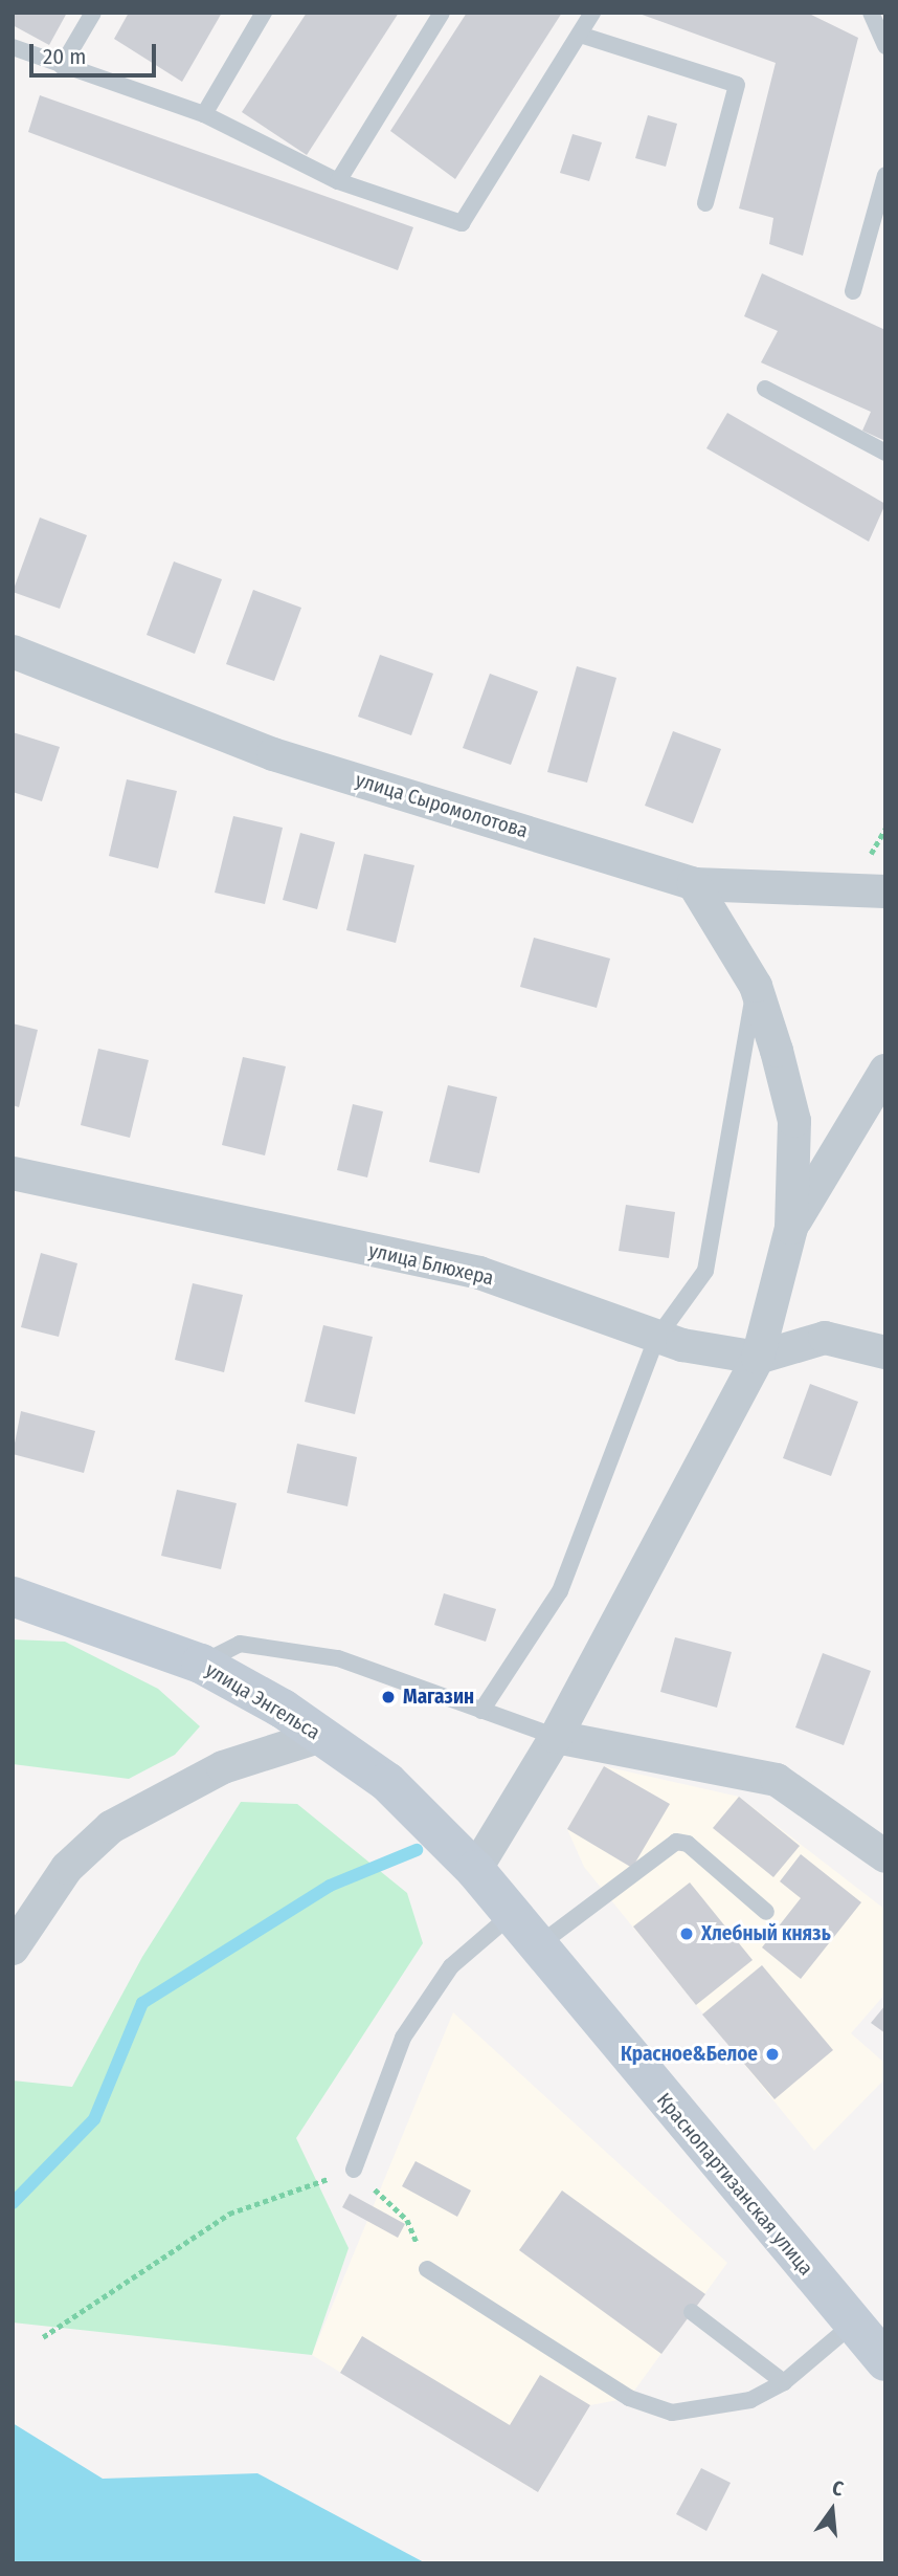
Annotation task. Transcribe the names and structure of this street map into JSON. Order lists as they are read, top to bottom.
{
  "streets": {
    "main road": ["улица Энгельса", "Краснопартизанская улица"],
    "street": ["улица Сыромолотова", "улица Блюхера"]
  },
  "crossings": [
    ["улица Энгельса", "Краснопартизанская улица"]
  ],
  "places": ["Магазин", "Хлебный князь", "Красное&Белое"],
  "scale_bar": "20 m",
  "north": "top"
}
